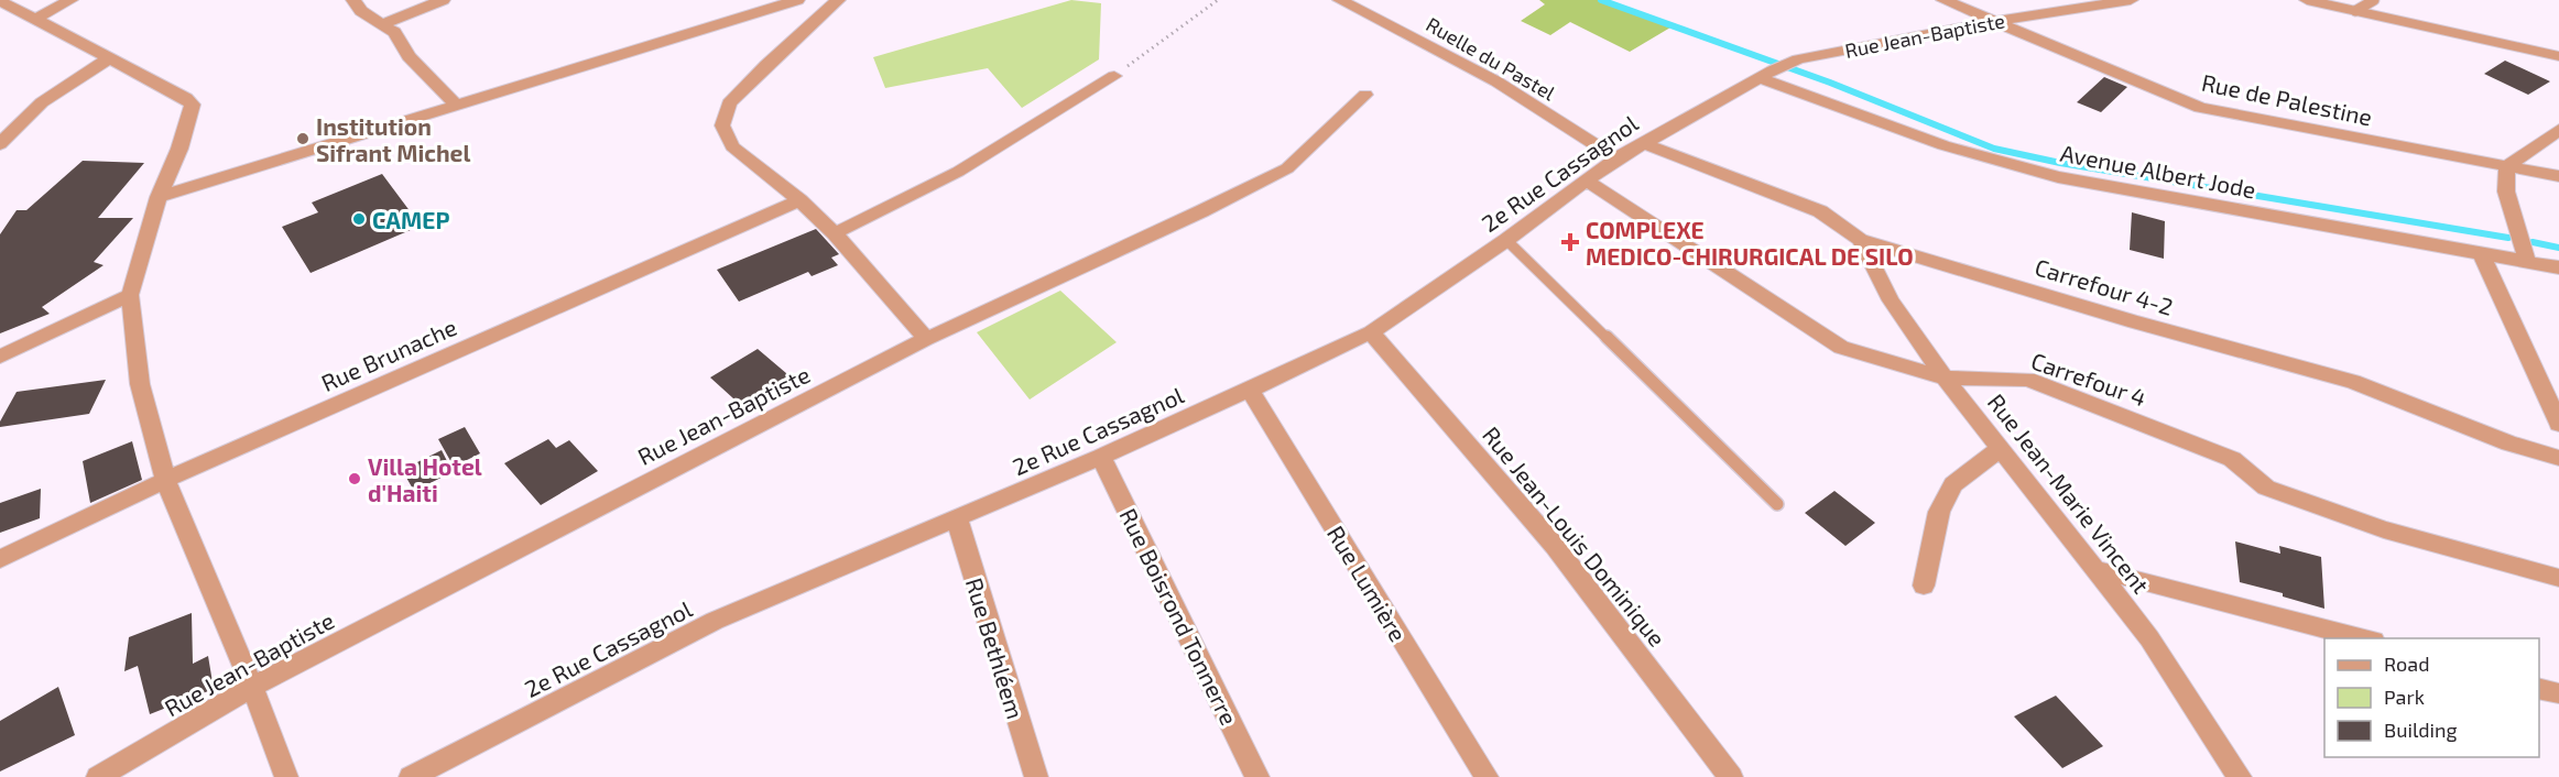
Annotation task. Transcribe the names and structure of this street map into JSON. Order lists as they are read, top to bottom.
{
  "streets": {
    "street": [
      "Rue Jean-Baptiste",
      "Ruelle du Pastel",
      "Rue de Palestine",
      "Avenue Albert Jode",
      "2e Rue Cassagnol",
      "Carrefour 4-2",
      "Rue Brunache",
      "Carrefour 4",
      "Rue Jean-Marie Vincent",
      "Rue Jean-Louis Dominique",
      "Rue Lumière",
      "Rue Boisrond Tonnerre",
      "Rue Bethléem"
    ]
  },
  "crossings": [
    ["Rue Jean-Baptiste", "Rue de Palestine"],
    ["Rue Jean-Baptiste", "Avenue Albert Jode"],
    ["Rue Jean-Baptiste", "2e Rue Cassagnol"],
    ["Ruelle du Pastel", "2e Rue Cassagnol"],
    ["Avenue Albert Jode", "2e Rue Cassagnol"],
    ["2e Rue Cassagnol", "Carrefour 4-2"],
    ["2e Rue Cassagnol", "Carrefour 4"],
    ["2e Rue Cassagnol", "Rue Jean-Louis Dominique"],
    ["2e Rue Cassagnol", "Rue Lumière"],
    ["2e Rue Cassagnol", "Rue Boisrond Tonnerre"],
    ["2e Rue Cassagnol", "Rue Bethléem"],
    ["Carrefour 4-2", "Rue Jean-Marie Vincent"],
    ["Carrefour 4", "Rue Jean-Marie Vincent"]
  ],
  "places": {
    "other": ["Institution Sifrant Michel", "CAMEP", "Villa Hotel d'Haiti"],
    "health": ["COMPLEXE MEDICO-CHIRURGICAL DE SILO"]
  },
  "legend": ["Road", "Park", "Building"]
}
